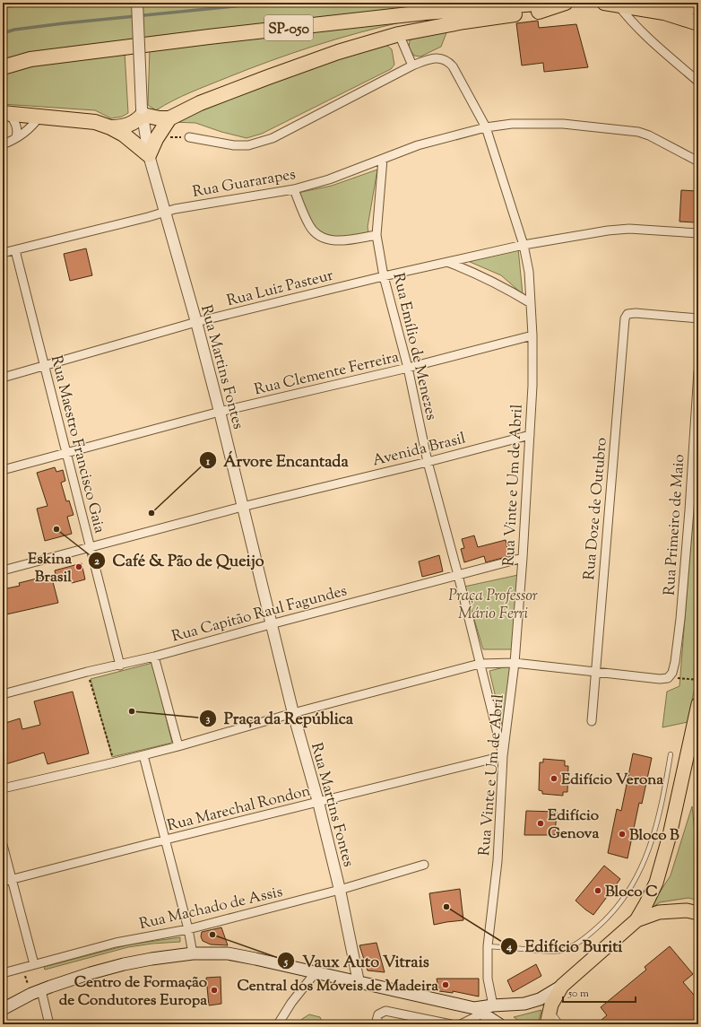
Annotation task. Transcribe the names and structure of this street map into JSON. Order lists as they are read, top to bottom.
{
  "streets": {
    "highway": ["SP-050"],
    "street": [
      "Rua Guararapes",
      "Rua Luiz Pasteur",
      "Rua Emílio de Menezes",
      "Rua Martins Fontes",
      "Rua Clemente Ferreira",
      "Rua Maestro Francisco Gaia",
      "Avenida Brasil",
      "Rua Vinte e Um de Abril",
      "Rua Doze de Outubro",
      "Rua Primeiro de Maio",
      "Rua Capitão Raul Fagundes",
      "Rua Marechal Rondon",
      "Rua Machado de Assis"
    ]
  },
  "crossings": [
    ["Rua Guararapes", "Rua Emílio de Menezes"],
    ["Rua Guararapes", "Rua Martins Fontes"],
    ["Rua Guararapes", "Rua Maestro Francisco Gaia"],
    ["Rua Guararapes", "Rua Vinte e Um de Abril"],
    ["Rua Luiz Pasteur", "Rua Emílio de Menezes"],
    ["Rua Luiz Pasteur", "Rua Martins Fontes"],
    ["Rua Luiz Pasteur", "Rua Maestro Francisco Gaia"],
    ["Rua Luiz Pasteur", "Rua Vinte e Um de Abril"],
    ["Rua Emílio de Menezes", "Rua Clemente Ferreira"],
    ["Rua Emílio de Menezes", "Avenida Brasil"],
    ["Rua Emílio de Menezes", "Rua Vinte e Um de Abril"],
    ["Rua Emílio de Menezes", "Rua Capitão Raul Fagundes"],
    ["Rua Emílio de Menezes", "Rua Marechal Rondon"],
    ["Rua Martins Fontes", "Rua Clemente Ferreira"],
    ["Rua Martins Fontes", "Avenida Brasil"],
    ["Rua Martins Fontes", "Rua Capitão Raul Fagundes"],
    ["Rua Martins Fontes", "Rua Marechal Rondon"],
    ["Rua Martins Fontes", "Rua Machado de Assis"],
    ["Rua Clemente Ferreira", "Rua Maestro Francisco Gaia"],
    ["Rua Clemente Ferreira", "Rua Vinte e Um de Abril"],
    ["Rua Maestro Francisco Gaia", "Avenida Brasil"],
    ["Rua Maestro Francisco Gaia", "Rua Capitão Raul Fagundes"],
    ["Avenida Brasil", "Rua Vinte e Um de Abril"],
    ["Rua Vinte e Um de Abril", "Rua Capitão Raul Fagundes"],
    ["Rua Vinte e Um de Abril", "Rua Marechal Rondon"]
  ],
  "parks": ["Praça Professor Mário Ferri"],
  "places": [
    "Árvore Encantada",
    "Café & Pão de Queijo",
    "Eskina Brasil",
    "Praça da República",
    "Edifício Verona",
    "Edifício Genova",
    "Bloco B",
    "Bloco C",
    "Edifício Buriti",
    "Vaux Auto Vitrais",
    "Central dos Móveis de Madeira",
    "Centro de Formação de Condutores Europa"
  ],
  "scale_bar": "50 m"
}
